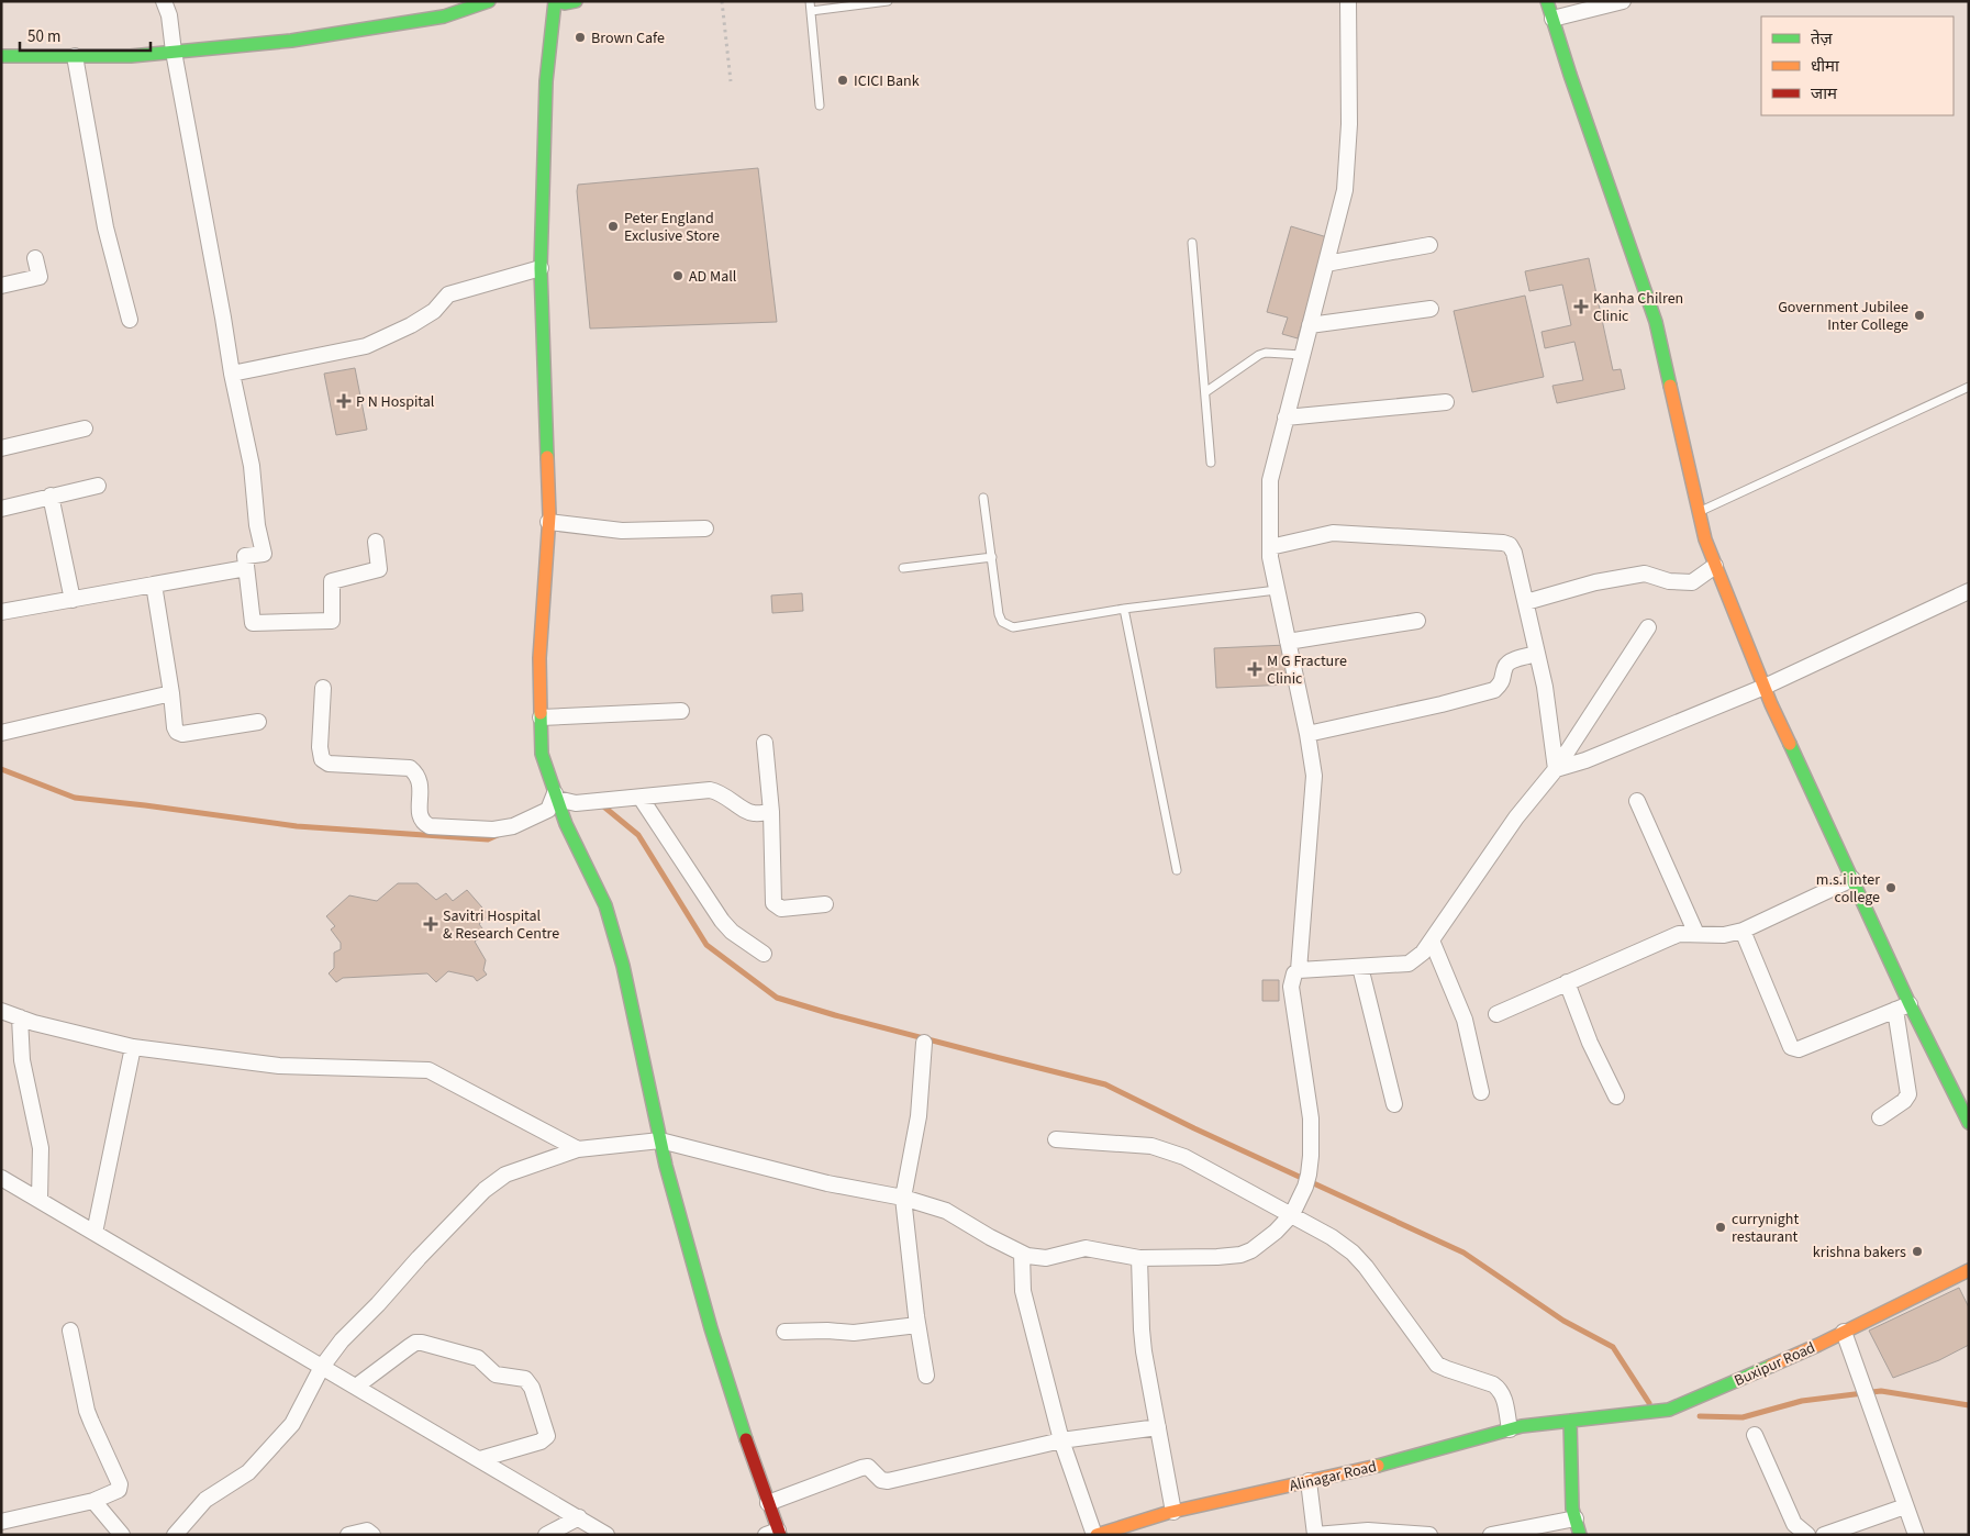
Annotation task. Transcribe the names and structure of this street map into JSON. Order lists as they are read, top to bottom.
{
  "streets": {
    "main road": ["Buxipur Road", "Alinagar Road"]
  },
  "crossings": [
    ["Buxipur Road", "Alinagar Road"]
  ],
  "places": {
    "other": [
      "Brown Cafe",
      "ICICI Bank",
      "Peter England Exclusive Store",
      "AD Mall",
      "Government Jubilee Inter College",
      "m.s.i inter college",
      "currynight restaurant",
      "krishna bakers"
    ],
    "health": [
      "Kanha Chilren Clinic",
      "P N Hospital",
      "M G Fracture Clinic",
      "Savitri Hospital & Research Centre"
    ]
  },
  "legend": ["तेज़", "धीमा", "जाम"],
  "scale_bar": "50 m"
}
